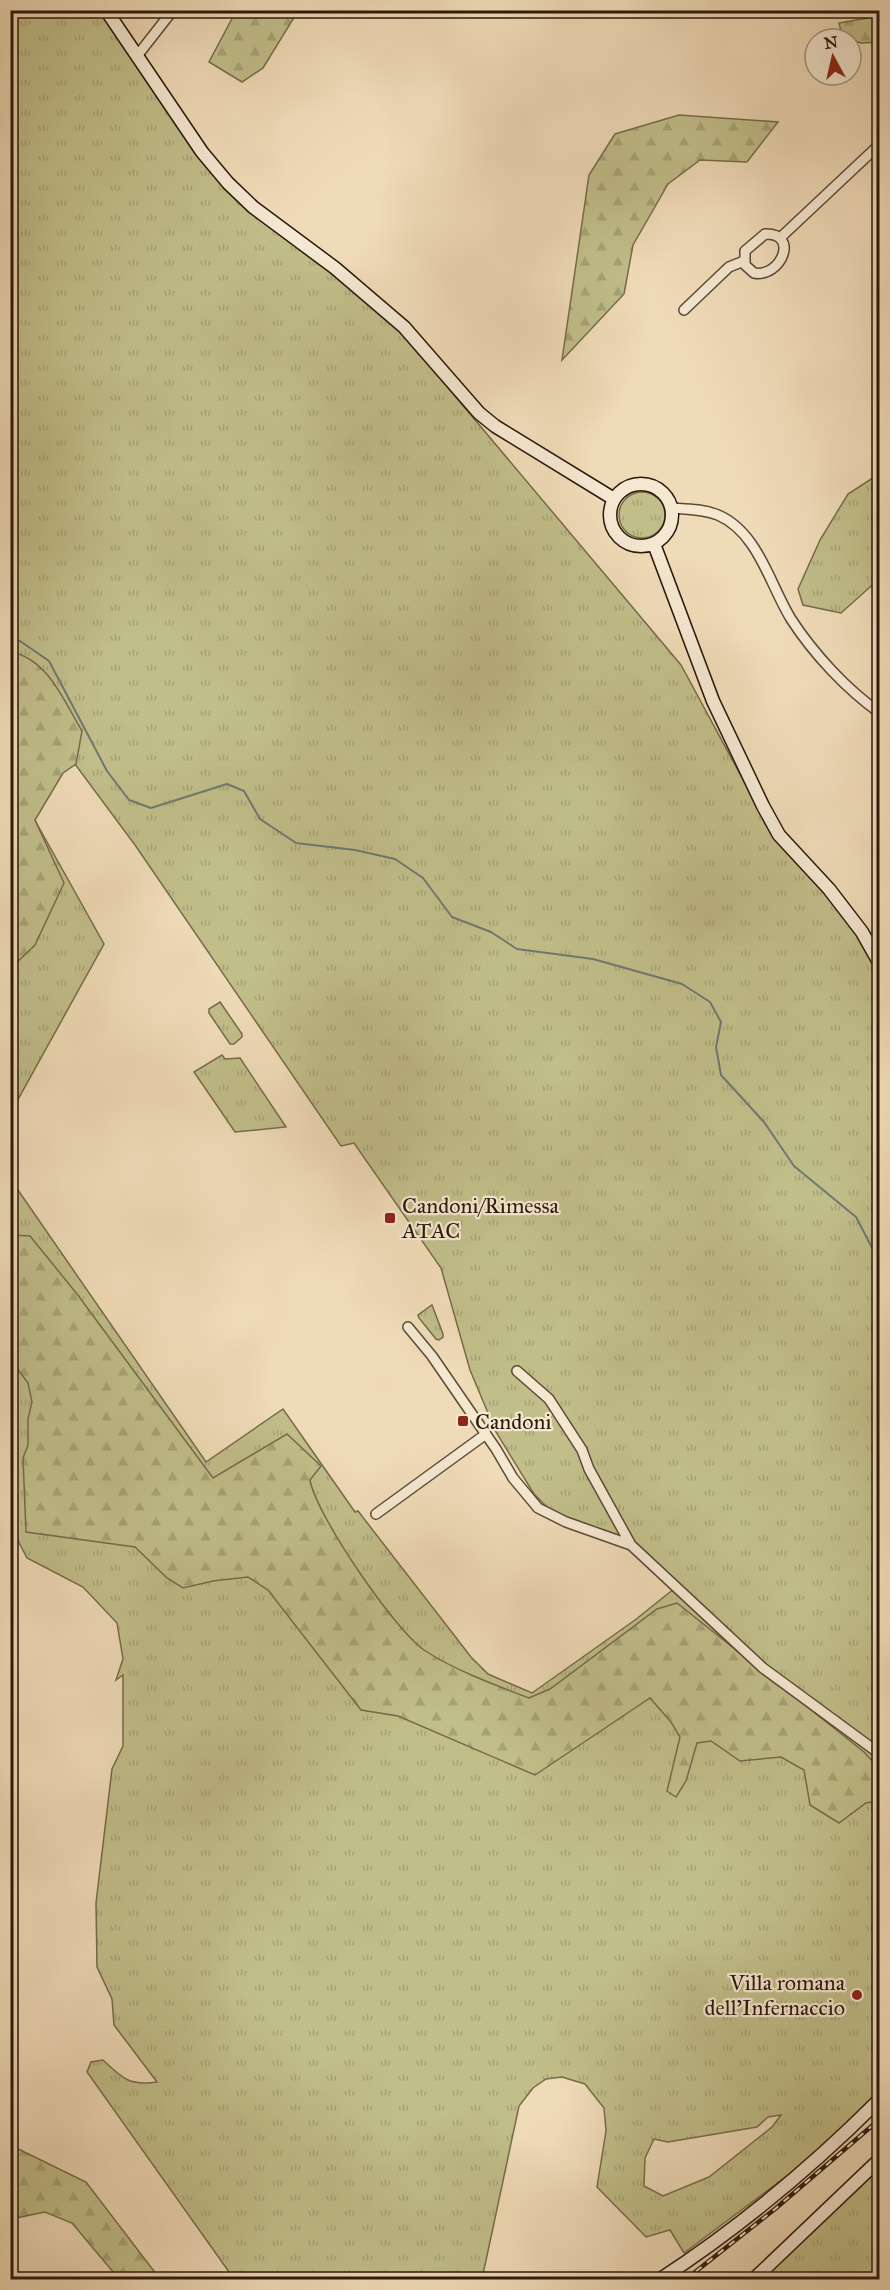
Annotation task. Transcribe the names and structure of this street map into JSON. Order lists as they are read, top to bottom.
{
  "places": {
    "transit": ["Candoni/Rimessa ATAC", "Candoni"],
    "other": ["Villa romana dell’Infernaccio"]
  },
  "north": "top"
}
